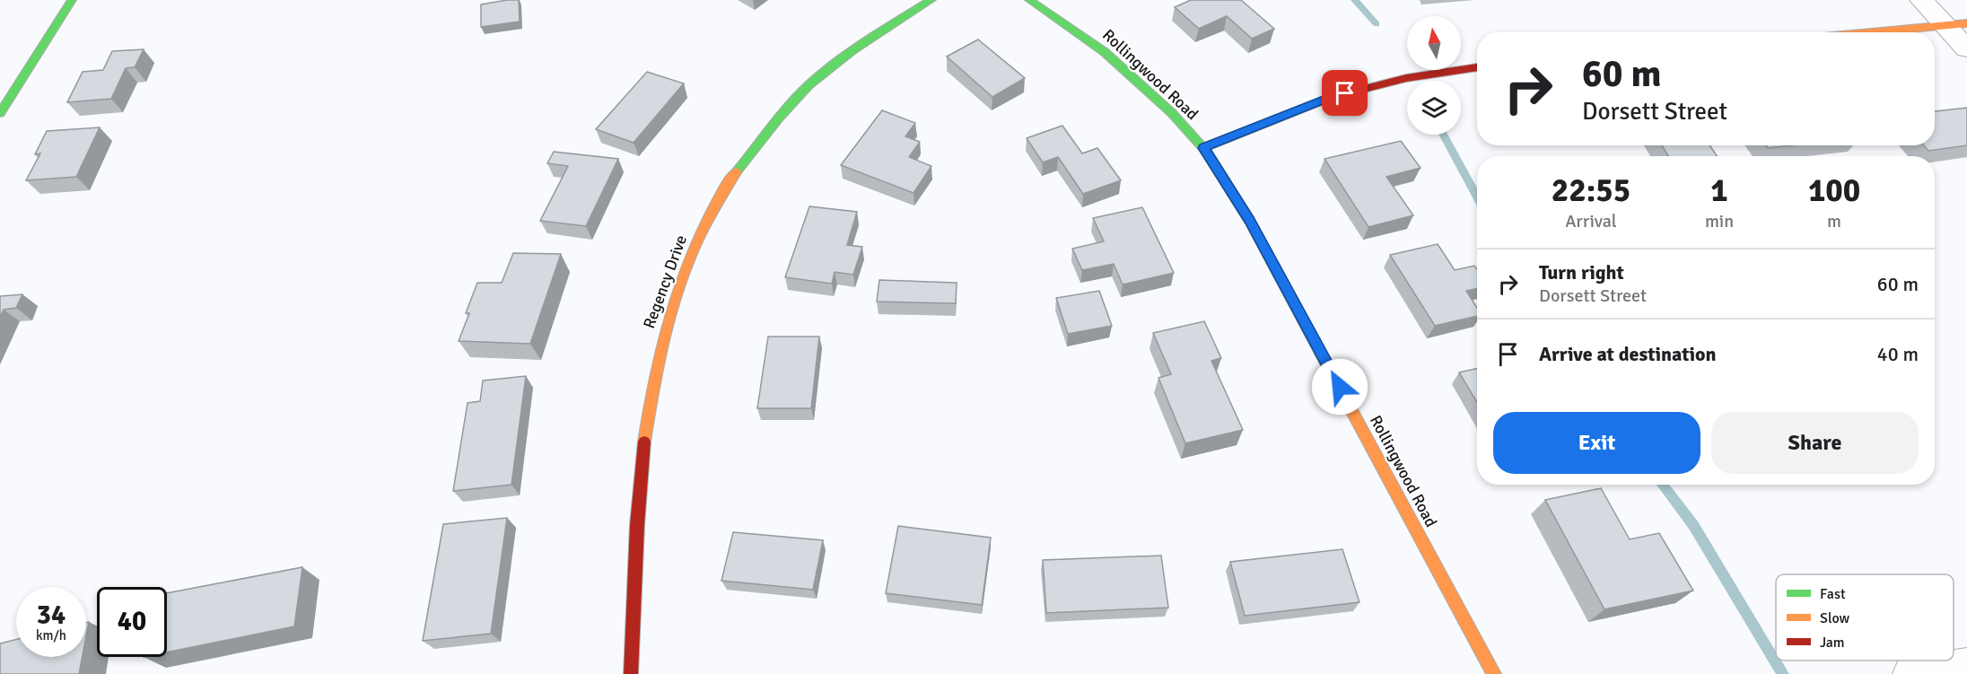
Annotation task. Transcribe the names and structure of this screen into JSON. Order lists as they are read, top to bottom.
{
  "streets": {
    "street": ["Rollingwood Road", "Regency Drive"]
  },
  "legend": ["Fast", "Slow", "Jam"],
  "north": "top",
  "page": {
    "turn": ["60 m", "Dorsett Street"],
    "eta": [
      "22:55",
      "Arrival",
      "1",
      "min",
      "100",
      "m"
    ],
    "list": [
      {
        "name": "Turn right",
        "note": "Dorsett Street",
        "value": "60 m"
      },
      {
        "name": "Arrive at destination",
        "value": "40 m"
      }
    ],
    "buttons": ["Exit", "Share"],
    "speed": "34 km/h",
    "limit": "40"
  }
}
